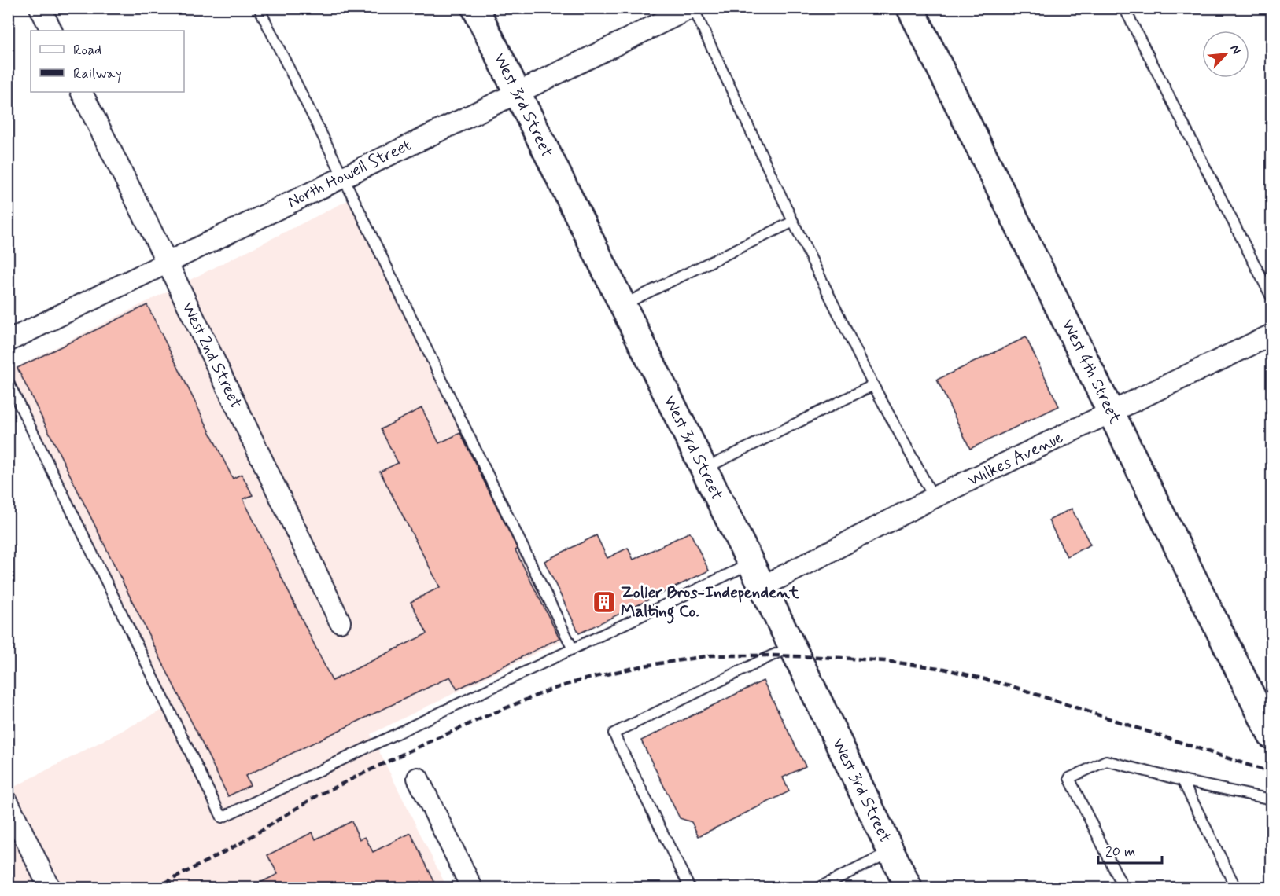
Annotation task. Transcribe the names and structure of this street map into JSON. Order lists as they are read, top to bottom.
{
  "streets": {
    "main road": ["West 3rd Street", "West 4th Street"],
    "street": ["North Howell Street", "West 2nd Street", "Wilkes Avenue"]
  },
  "crossings": [
    ["West 3rd Street", "North Howell Street"],
    ["West 3rd Street", "Wilkes Avenue"],
    ["North Howell Street", "West 2nd Street"],
    ["West 4th Street", "Wilkes Avenue"]
  ],
  "places": {
    "building": ["Zoller Bros-Independent Malting Co."]
  },
  "legend": ["Road", "Railway"],
  "scale_bar": "20 m",
  "north": "top right"
}
